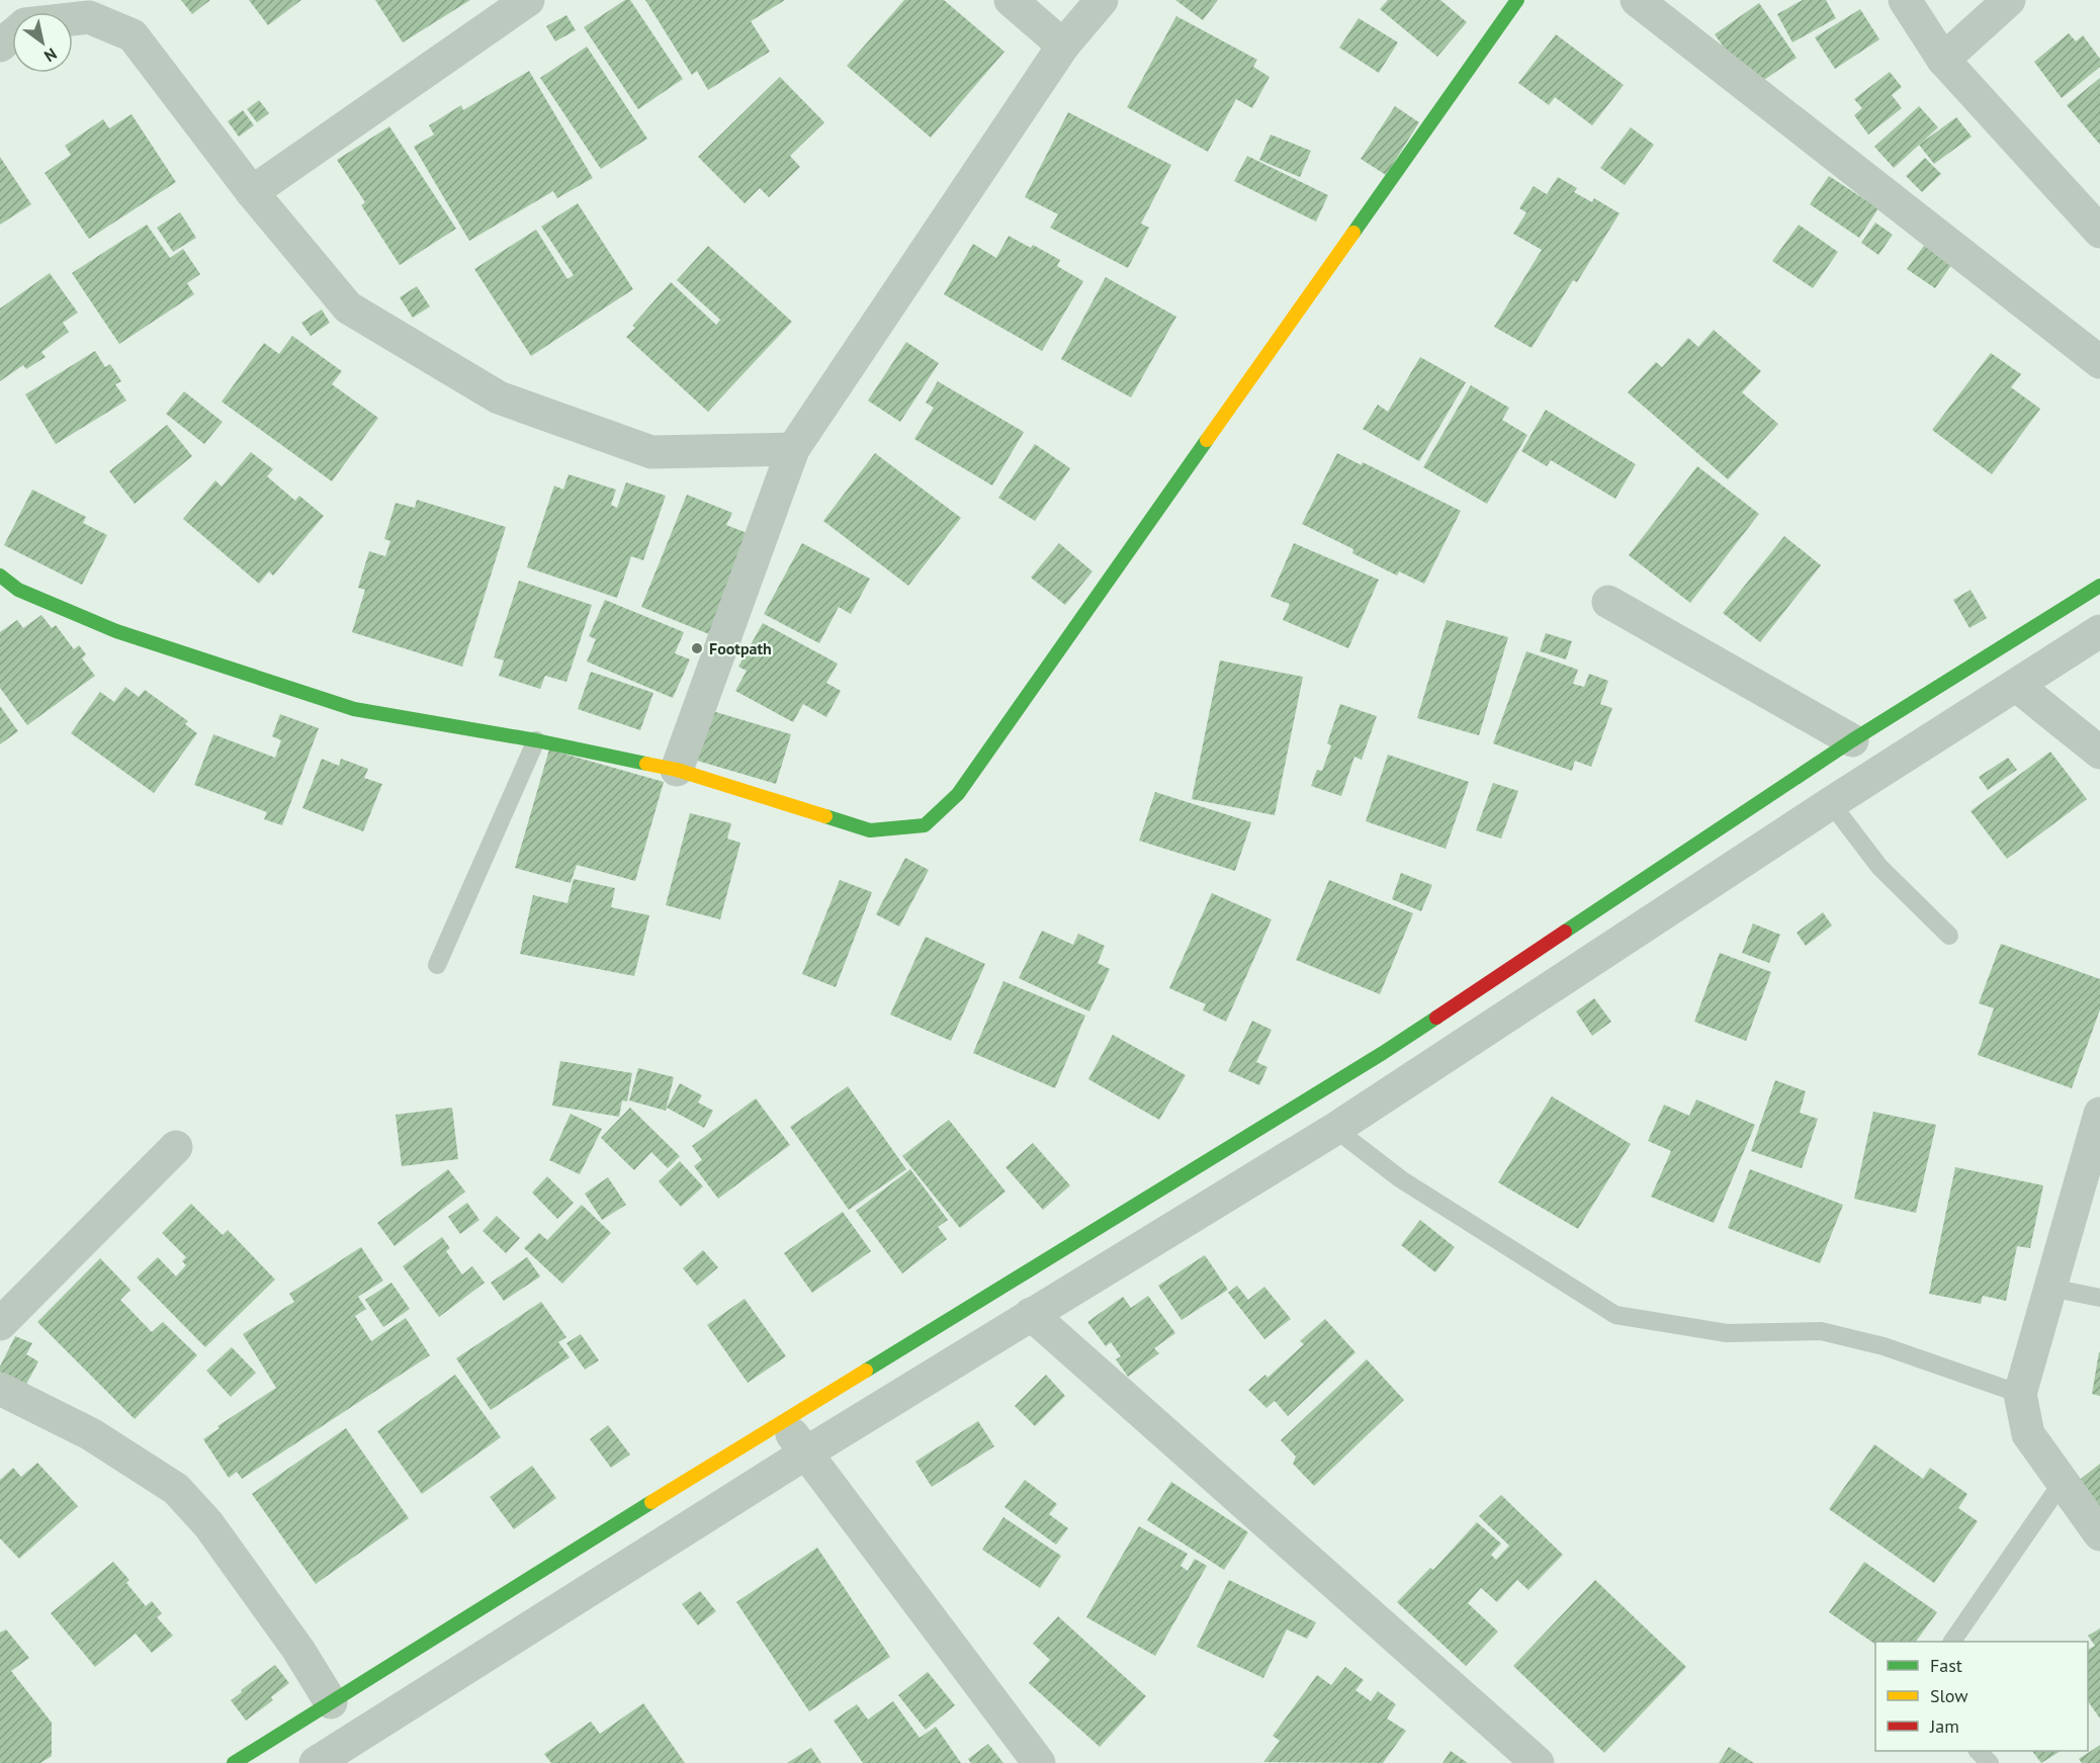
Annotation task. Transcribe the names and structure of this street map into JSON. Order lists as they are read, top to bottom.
{
  "places": ["Footpath"],
  "legend": ["Fast", "Slow", "Jam"],
  "north": "bottom right"
}
